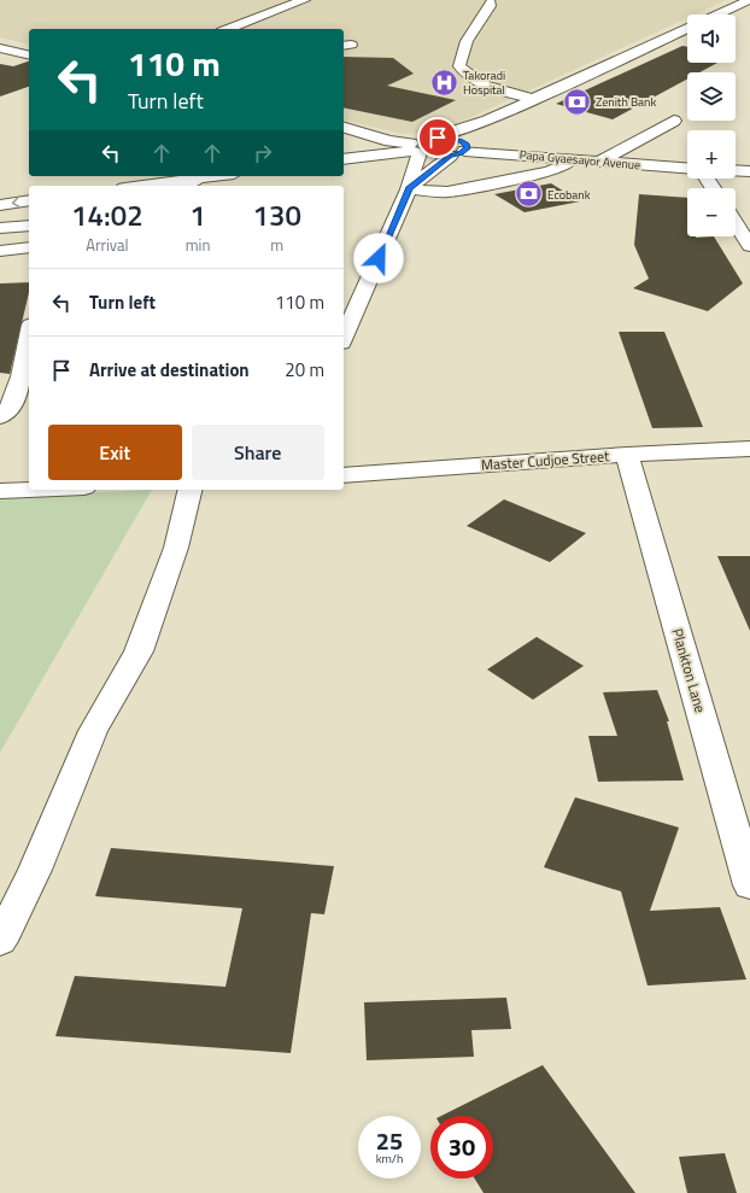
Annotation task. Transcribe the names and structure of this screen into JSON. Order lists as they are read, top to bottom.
{
  "streets": {
    "street": ["Papa Gyaesayor Avenue", "Master Cudjoe Street", "Plankton Lane"]
  },
  "crossings": [
    ["Master Cudjoe Street", "Plankton Lane"]
  ],
  "places": {
    "hospital": ["Takoradi Hospital"],
    "bank": ["Zenith Bank", "Ecobank"]
  },
  "page": {
    "map_buttons": ["+", "−"],
    "turn": ["110 m", "Turn left"],
    "eta": [
      "14:02",
      "Arrival",
      "1",
      "min",
      "130",
      "m"
    ],
    "list": [
      {
        "name": "Turn left",
        "value": "110 m"
      },
      {
        "name": "Arrive at destination",
        "value": "20 m"
      }
    ],
    "buttons": ["Exit", "Share"],
    "speed": "25 km/h",
    "limit": "30"
  }
}
